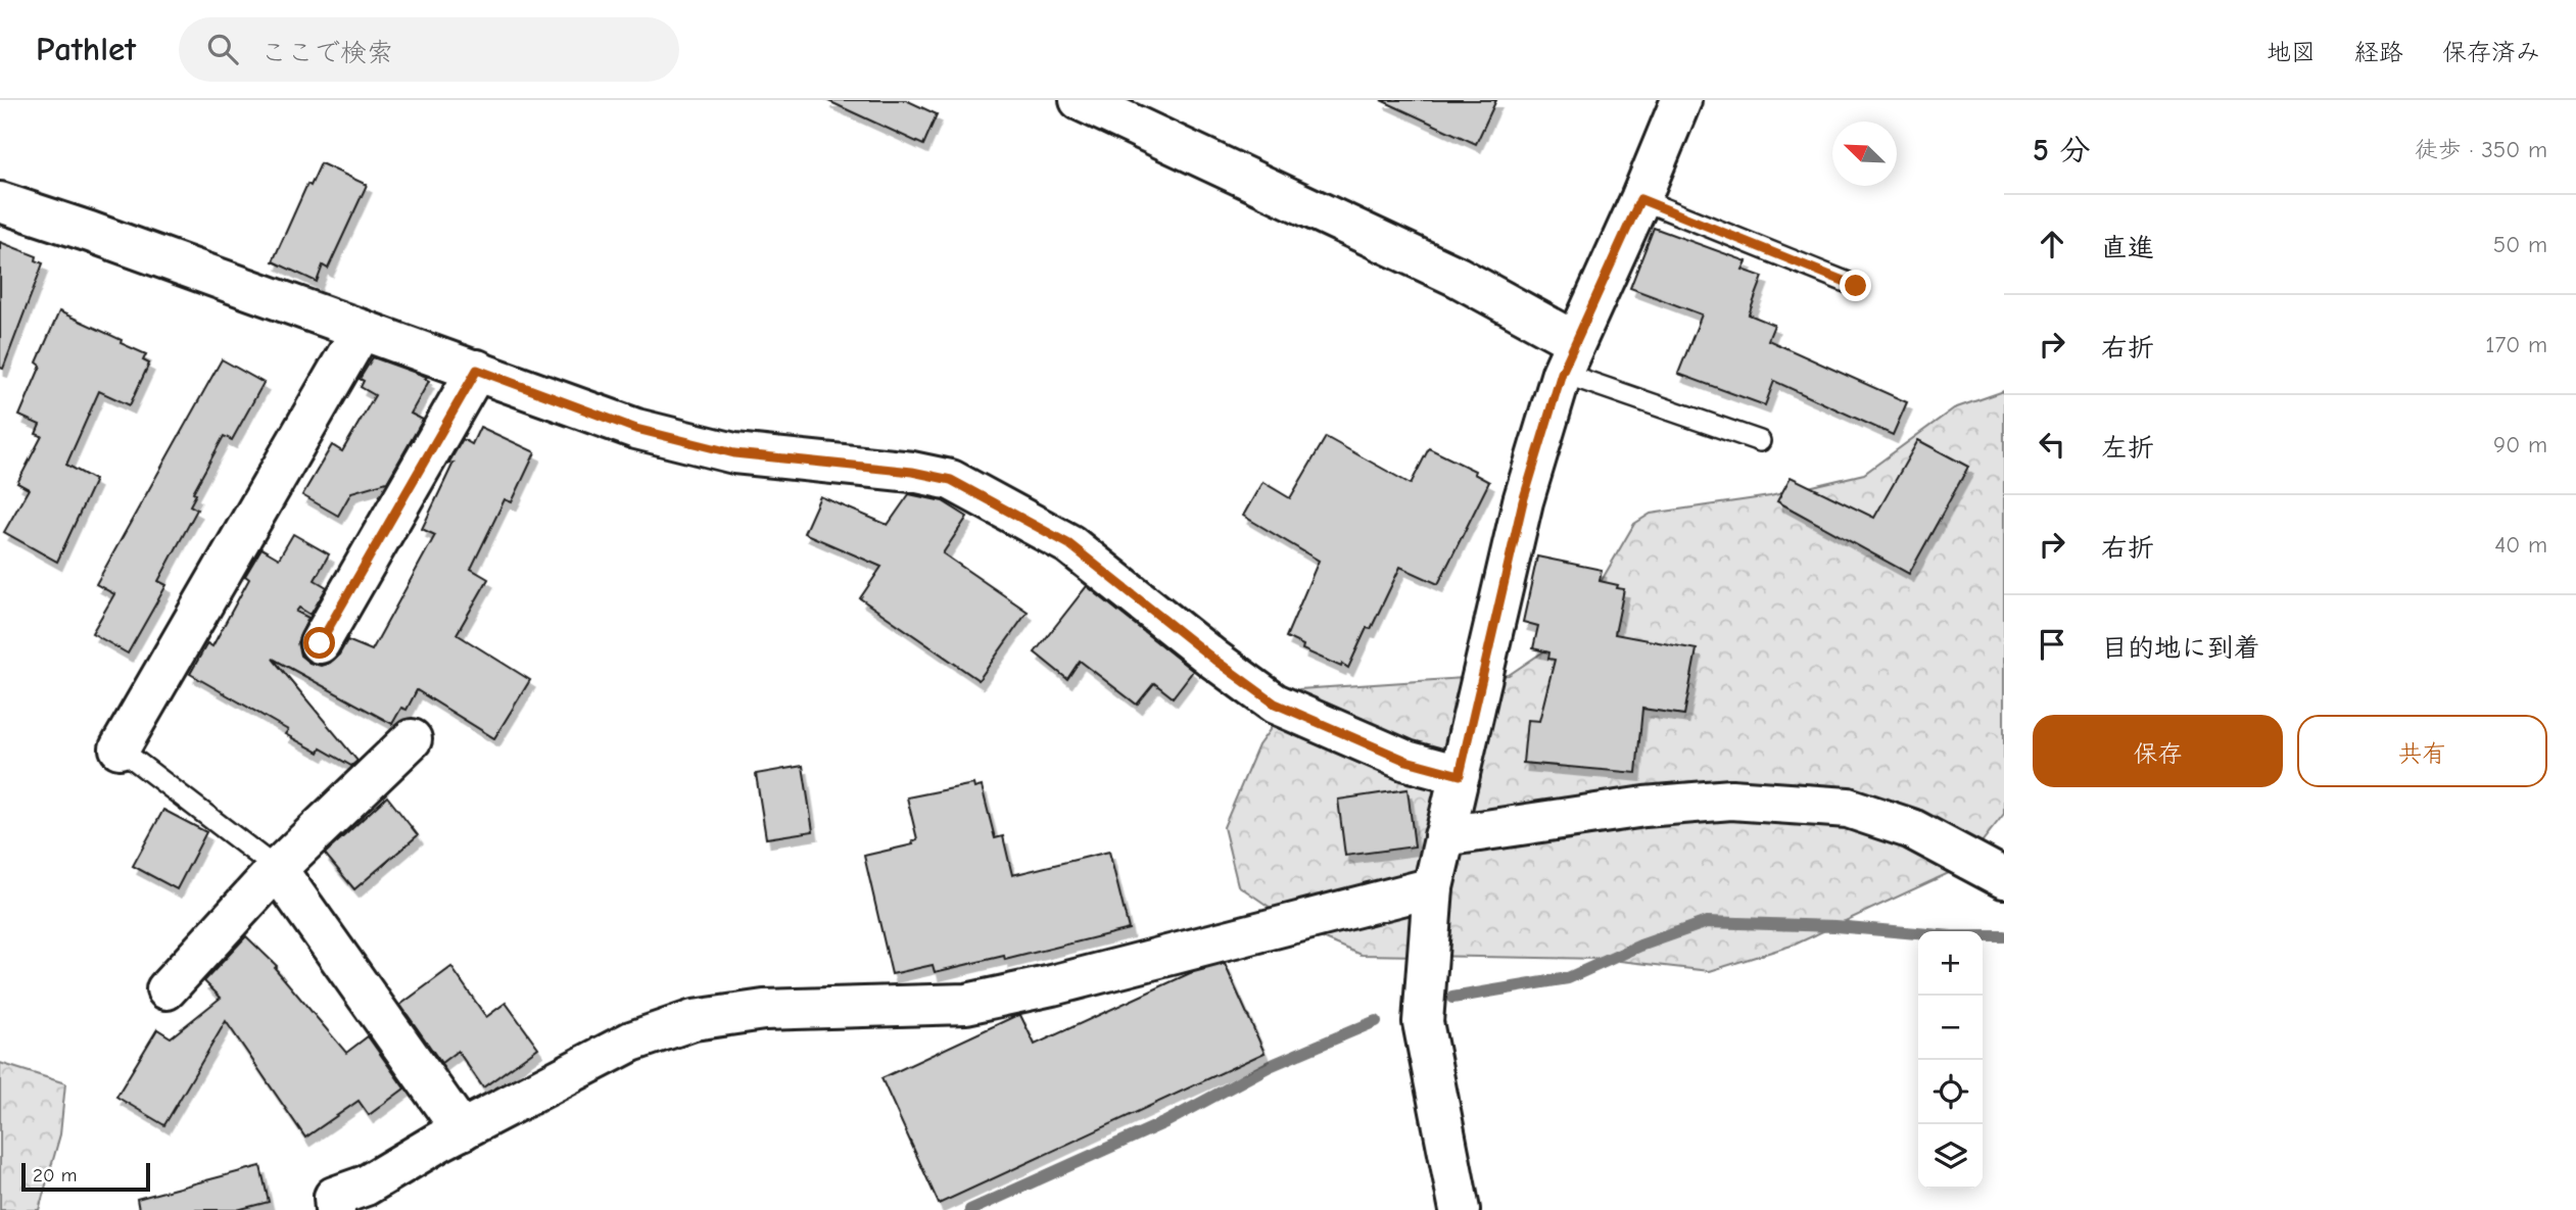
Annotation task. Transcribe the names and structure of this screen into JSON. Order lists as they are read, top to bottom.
{
  "scale_bar": "20 m",
  "north": "top left",
  "page": {
    "header": "Pathlet",
    "search": "ここで検索",
    "nav": ["地図", "経路", "保存済み"],
    "heading": ["5 分", "徒歩 · 350 m"],
    "list": [
      ["直進", "50 m"],
      ["右折", "170 m"],
      ["左折", "90 m"],
      ["右折", "40 m"],
      "目的地に到着"
    ],
    "buttons": ["保存", "共有"],
    "map_buttons": ["+", "−"],
    "scale": "20 m"
  }
}
